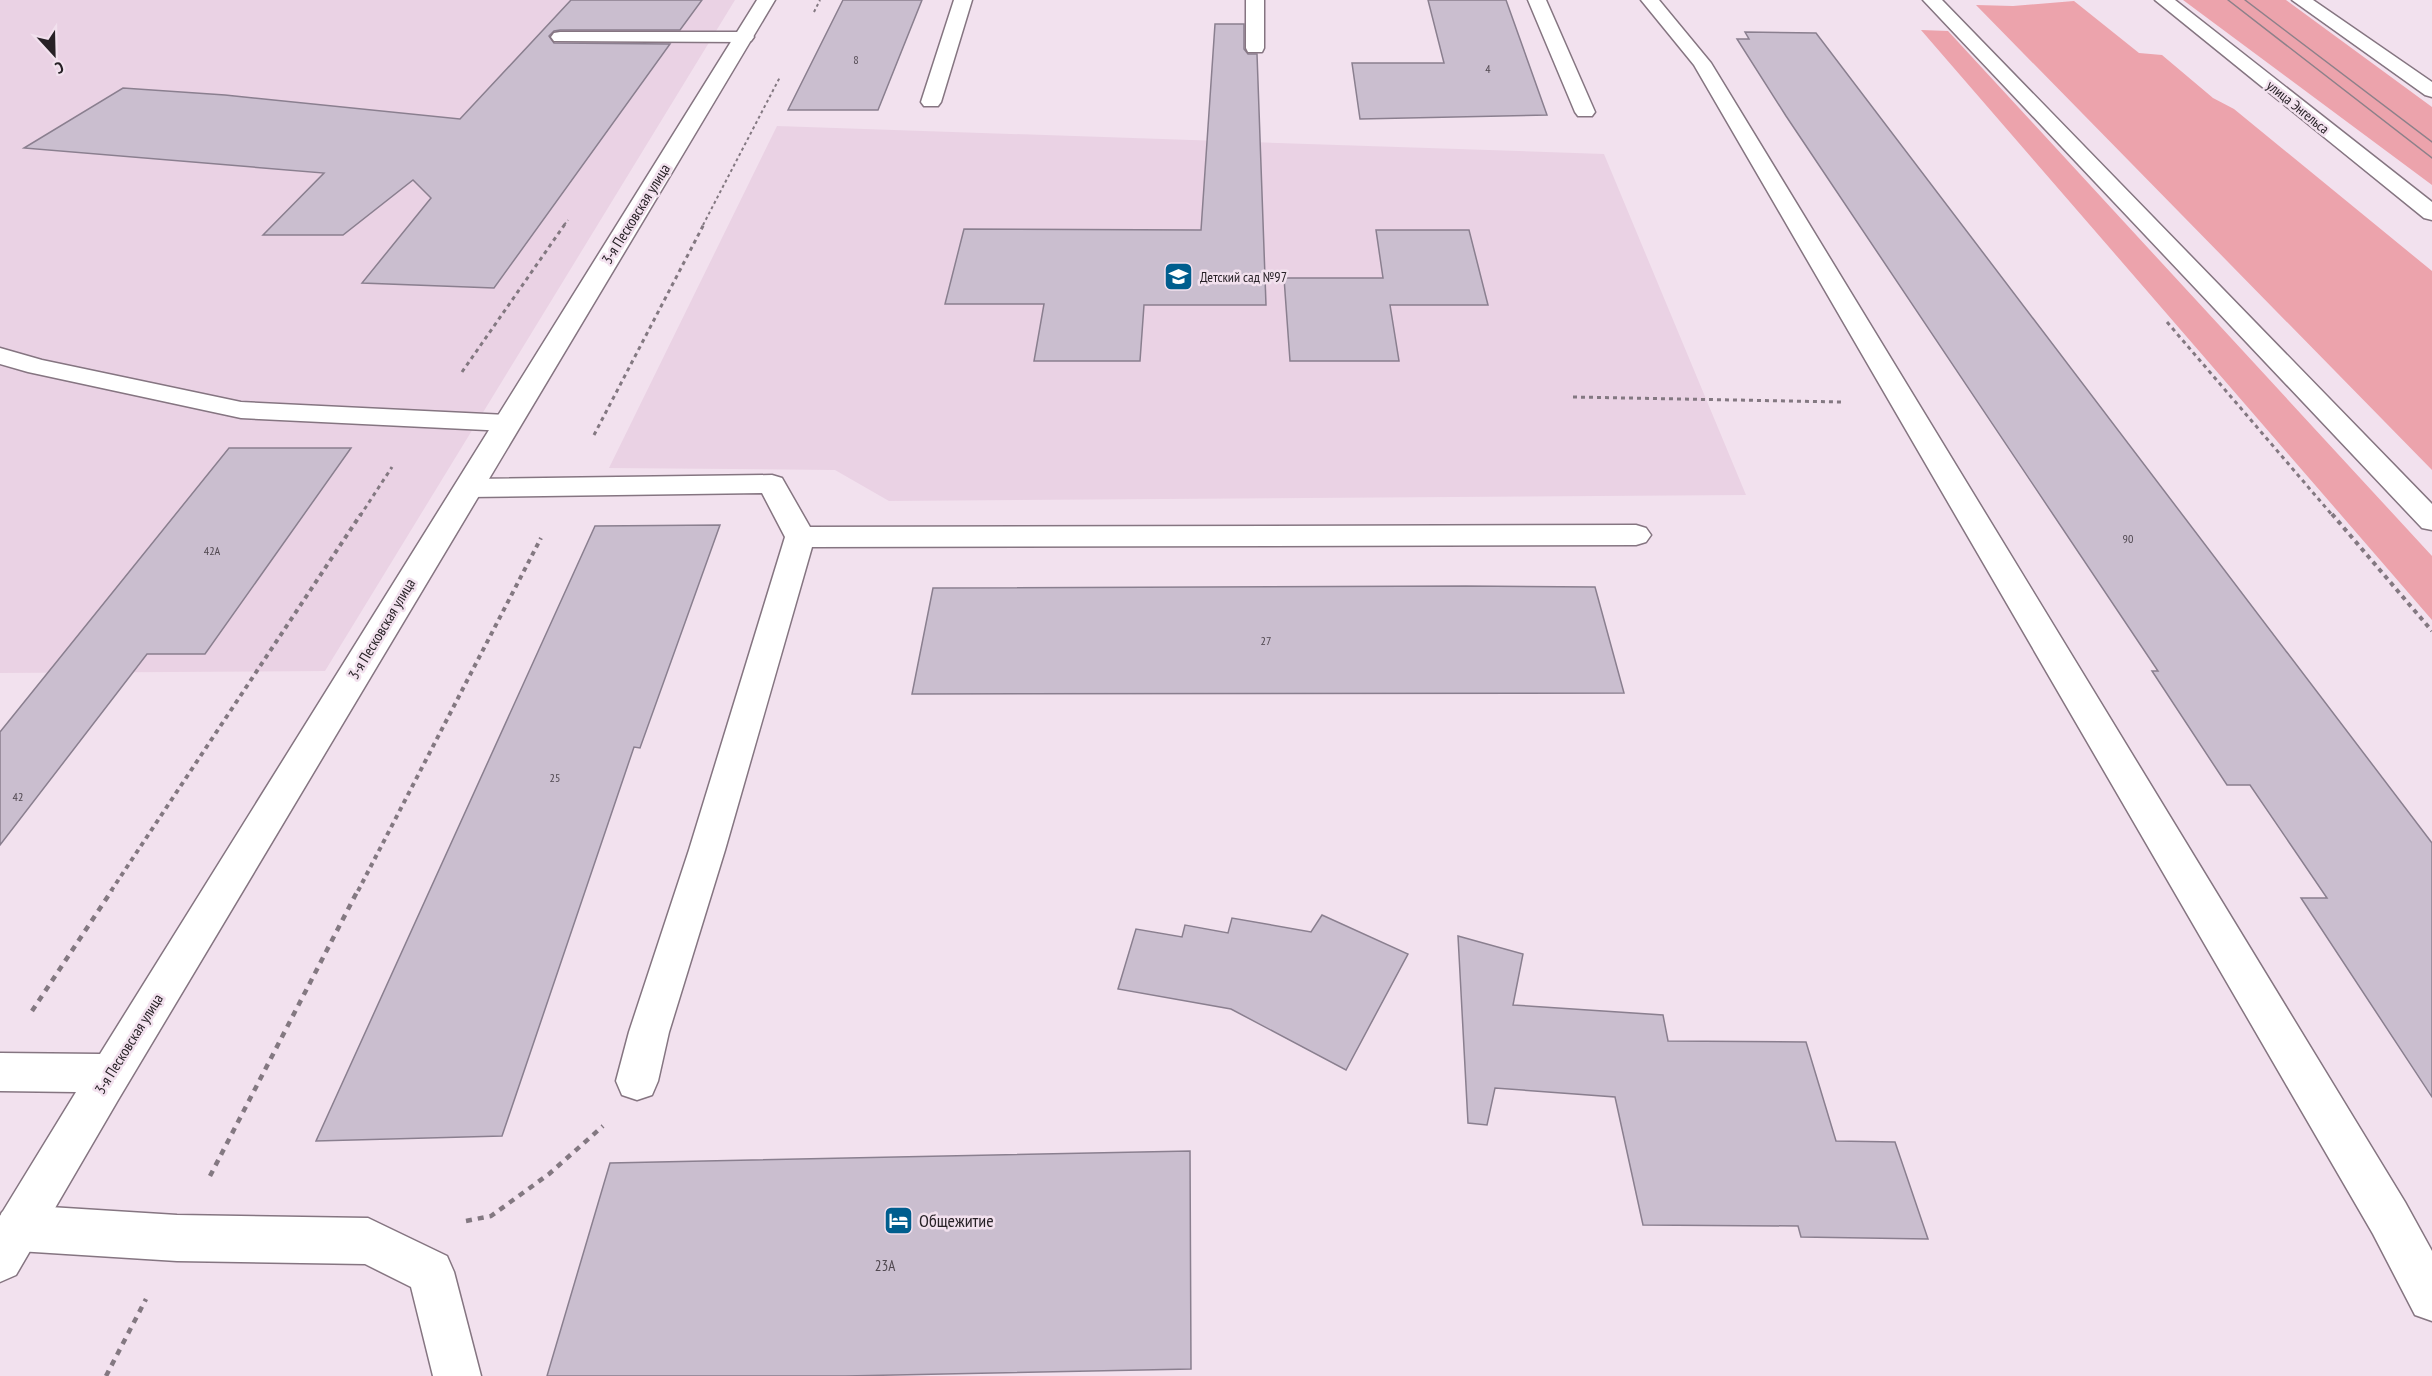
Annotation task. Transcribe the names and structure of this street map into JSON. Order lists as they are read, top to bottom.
{
  "streets": {
    "street": ["улица Энгельса", "3-я Песковская улица"]
  },
  "places": {
    "school or university": ["Детский сад №97"],
    "hotel": ["Общежитие"]
  },
  "house_numbers": [
    "8",
    "4",
    "90",
    "42А",
    "27",
    "25",
    "42",
    "23А"
  ],
  "north": "bottom"
}
